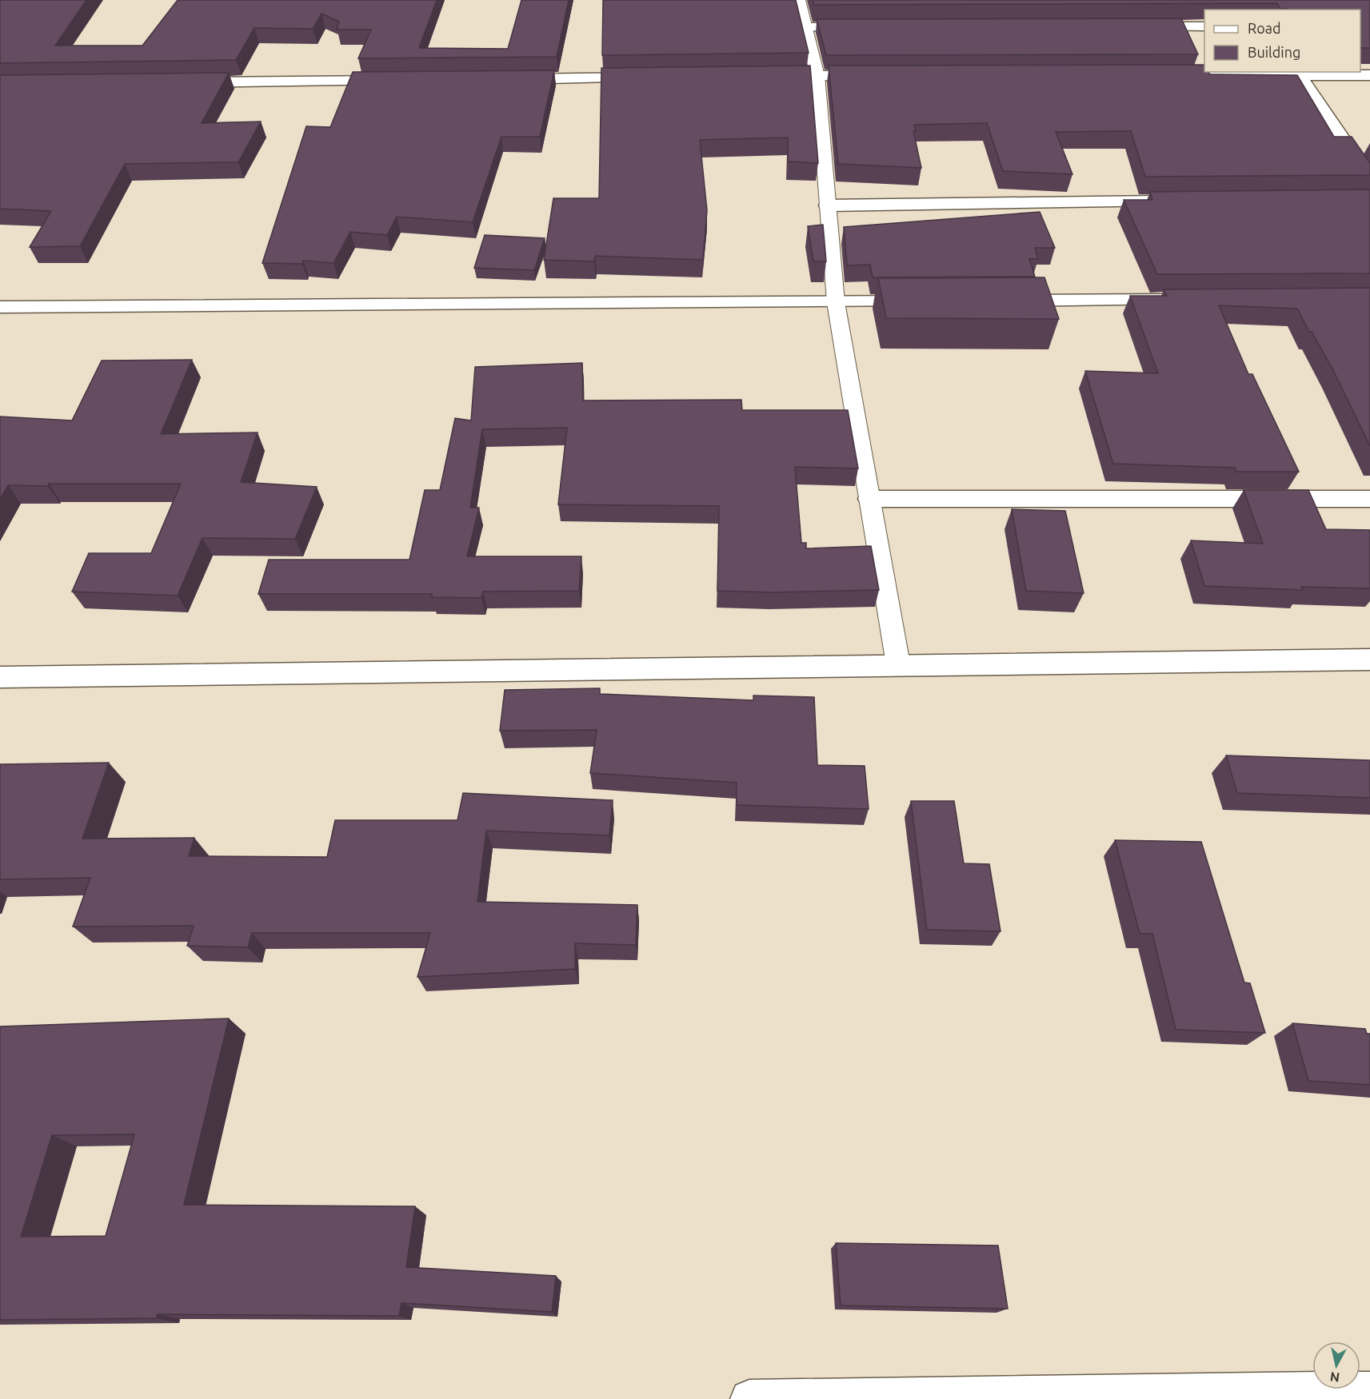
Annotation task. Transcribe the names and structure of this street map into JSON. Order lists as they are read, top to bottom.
{
  "legend": ["Road", "Building"],
  "north": "bottom"
}
